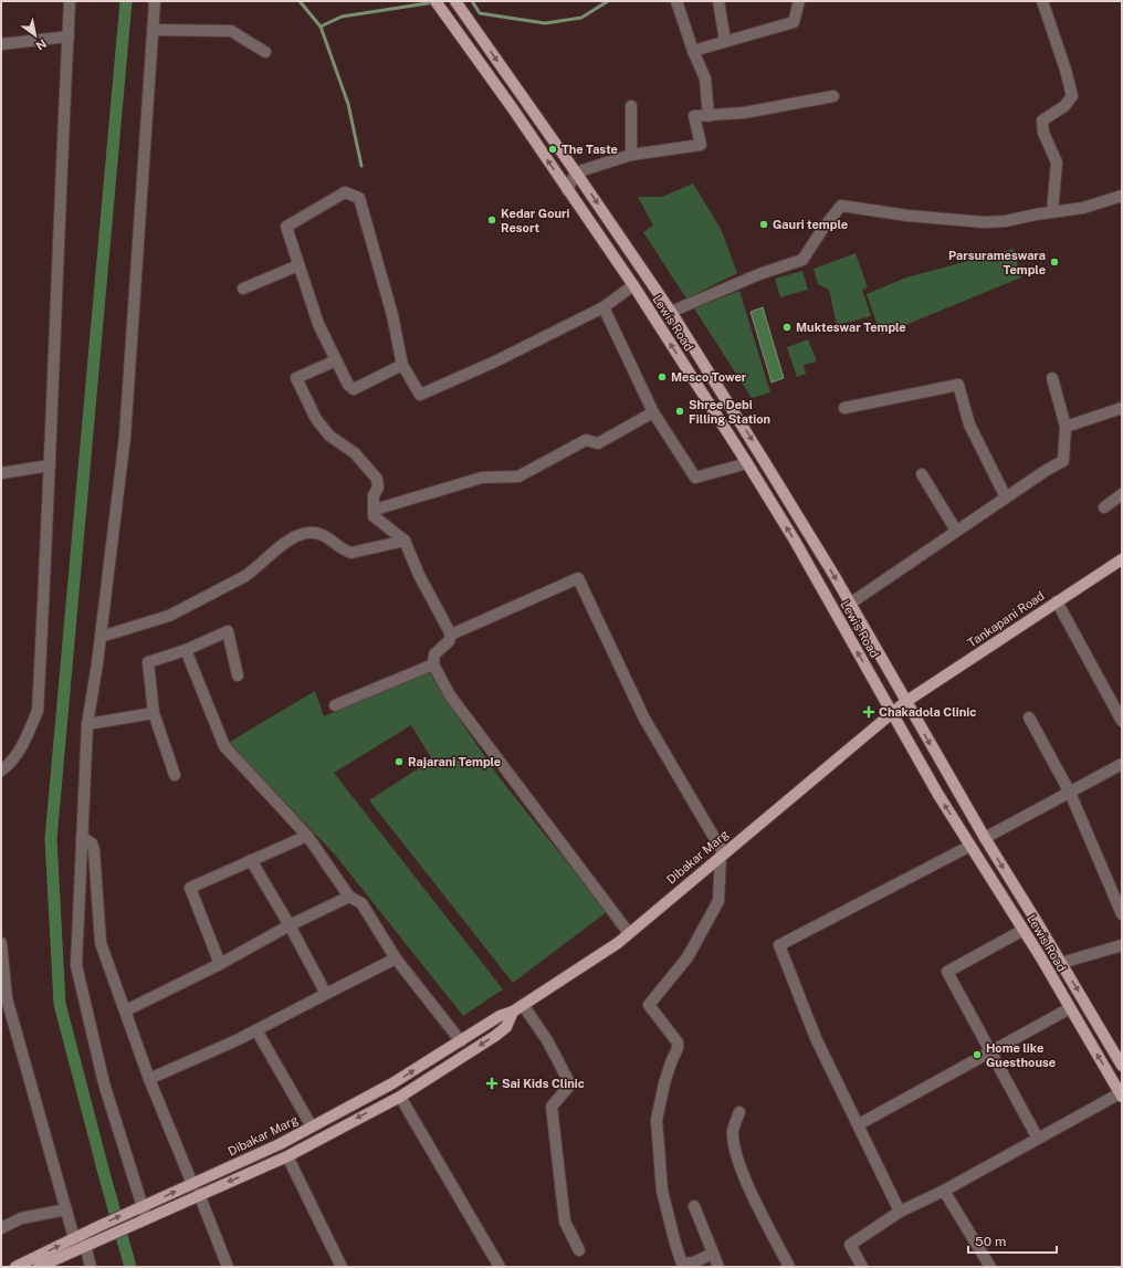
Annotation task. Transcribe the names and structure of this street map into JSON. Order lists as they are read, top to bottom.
{
  "streets": {
    "main road": ["Lewis Road", "Tankapani Road", "Dibakar Marg"]
  },
  "crossings": [
    ["Lewis Road", "Tankapani Road"],
    ["Lewis Road", "Dibakar Marg"],
    ["Tankapani Road", "Dibakar Marg"]
  ],
  "places": {
    "other": [
      "The Taste",
      "Kedar Gouri Resort",
      "Gauri temple",
      "Parsurameswara Temple",
      "Mukteswar Temple",
      "Mesco Tower",
      "Shree Debi Filling Station",
      "Rajarani Temple",
      "Home like Guesthouse"
    ],
    "health": ["Chakadola Clinic", "Sai Kids Clinic"]
  },
  "scale_bar": "50 m",
  "north": "bottom right"
}
